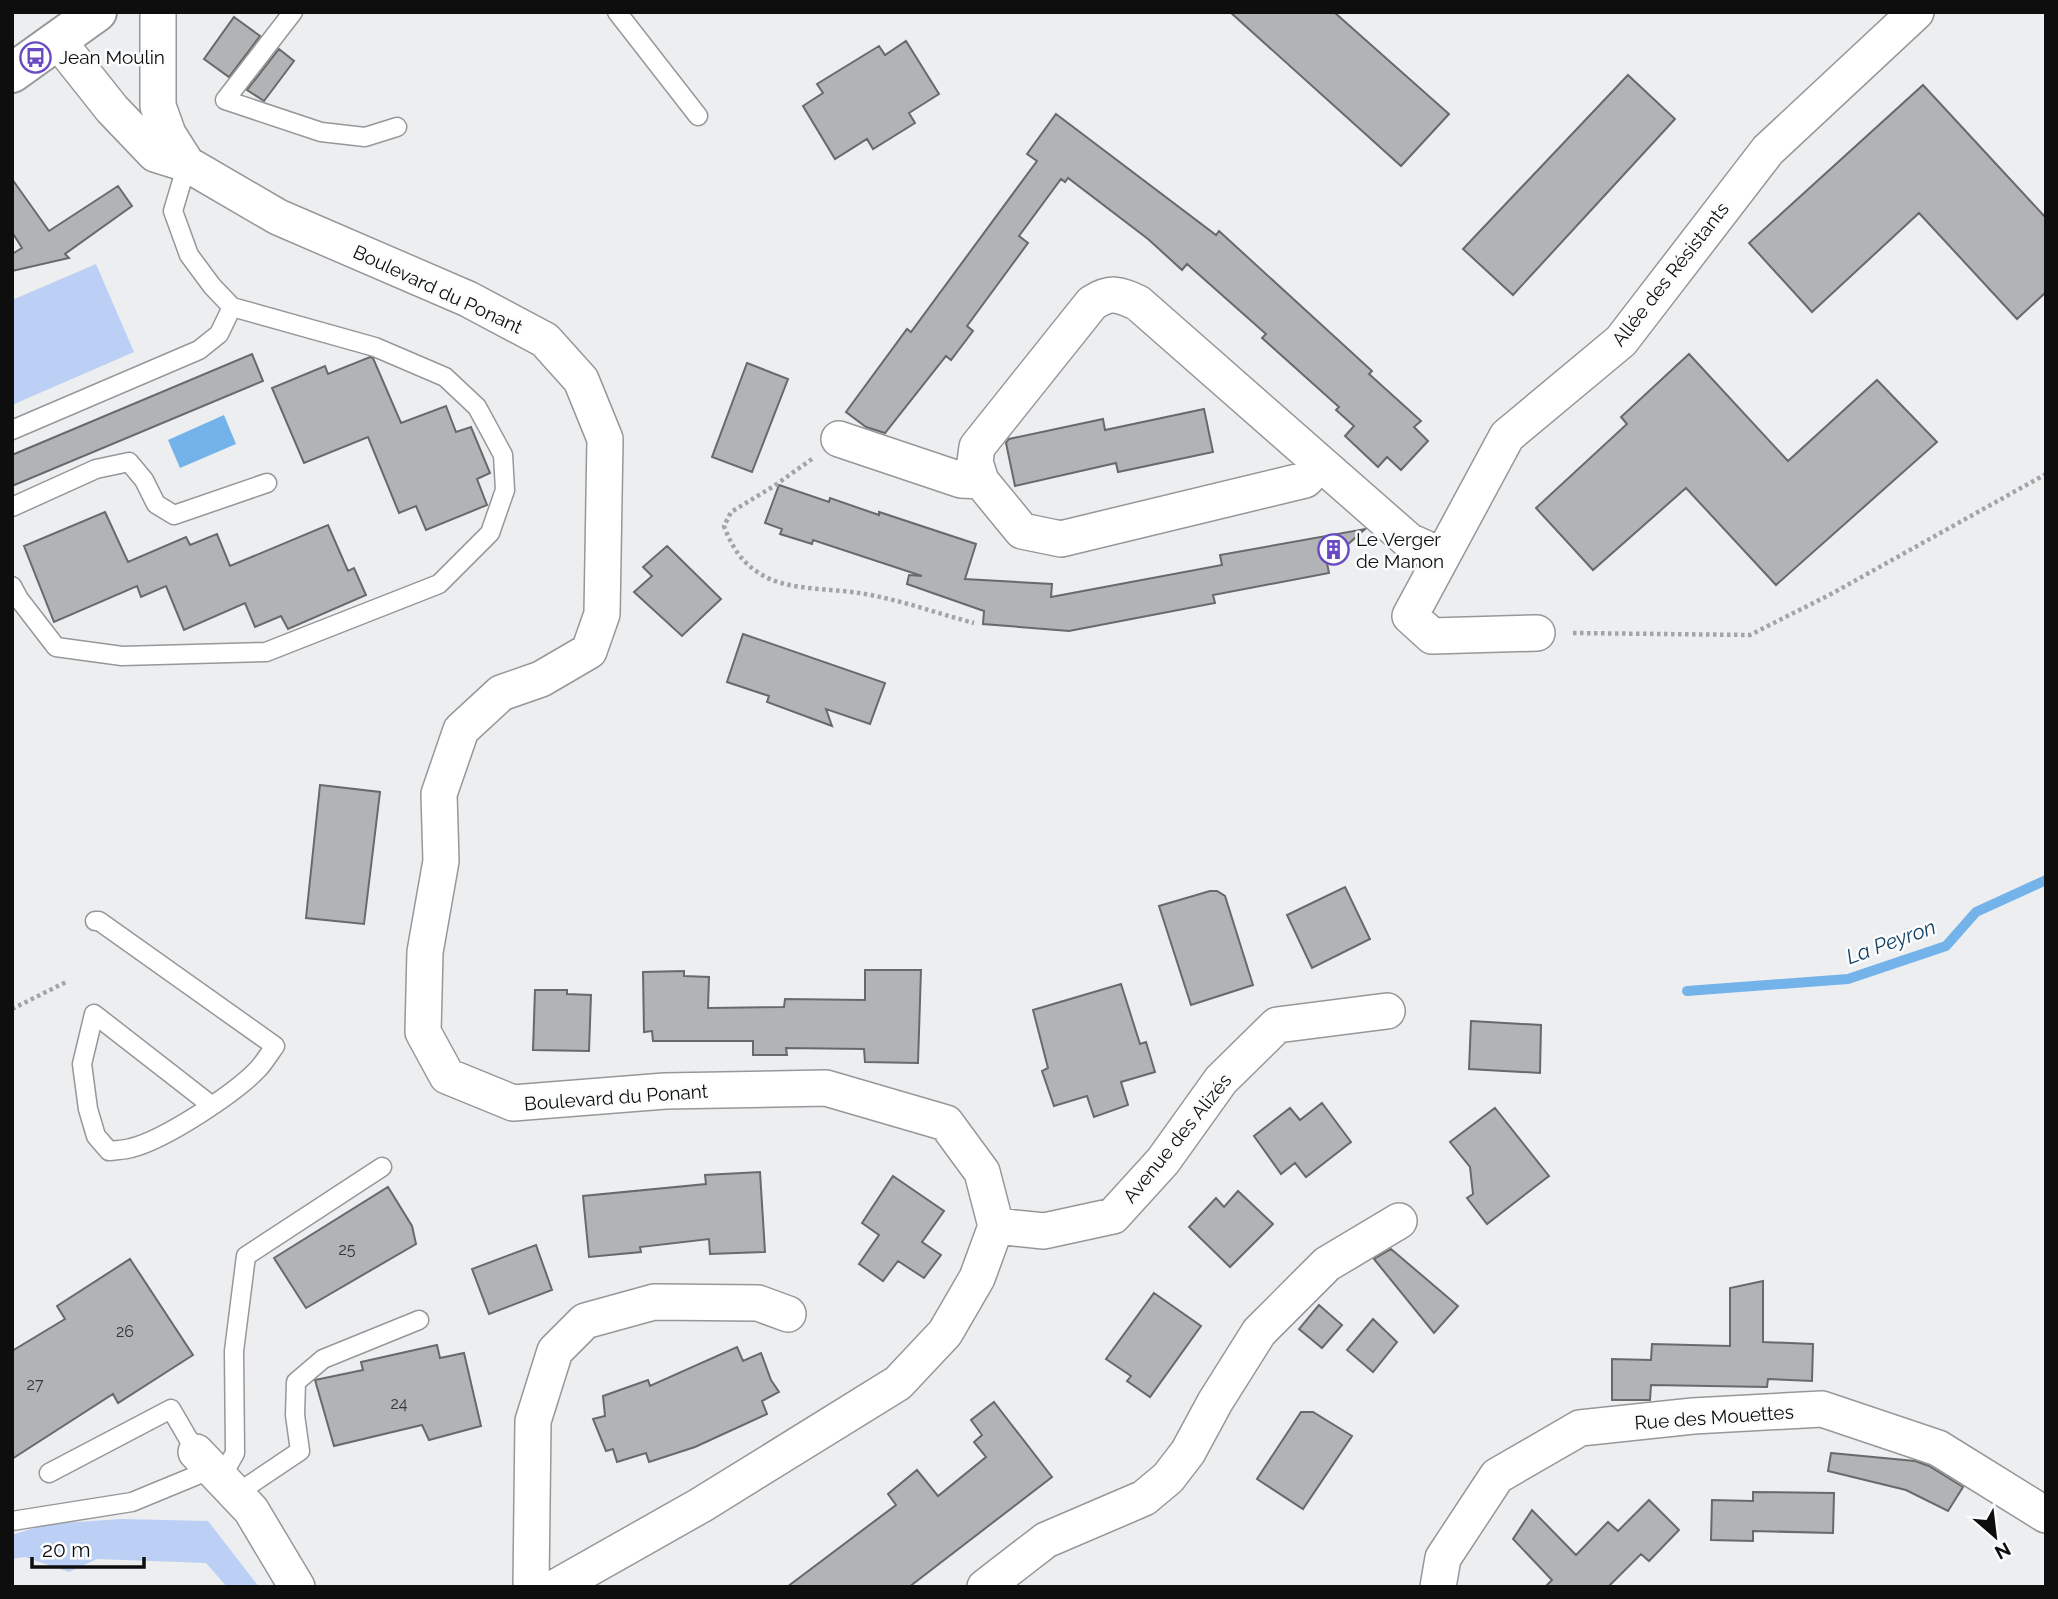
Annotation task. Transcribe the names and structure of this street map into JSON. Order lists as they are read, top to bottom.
{
  "streets": {
    "street": [
      "Allée des Résistants",
      "Boulevard du Ponant",
      "Avenue des Alizés",
      "Rue des Mouettes"
    ]
  },
  "crossings": [
    ["Boulevard du Ponant", "Avenue des Alizés"]
  ],
  "water": ["La Peyron"],
  "places": {
    "bus stop": ["Jean Moulin"],
    "building": ["Le Verger de Manon"]
  },
  "house_numbers": [
    "25",
    "26",
    "27",
    "24"
  ],
  "scale_bar": "20 m",
  "north": "bottom right"
}
